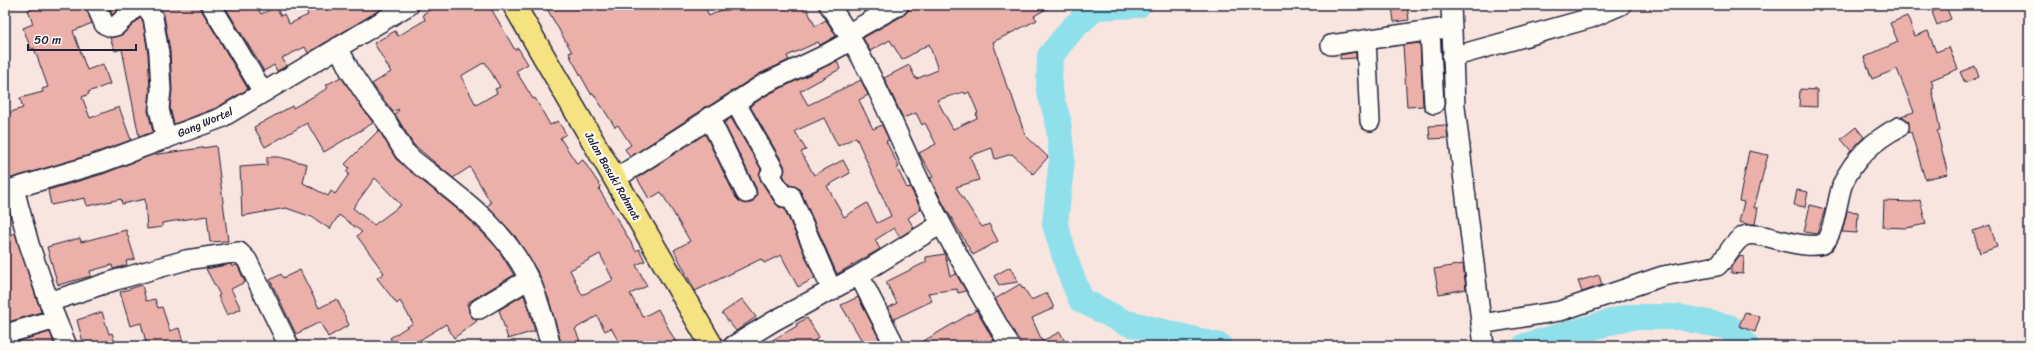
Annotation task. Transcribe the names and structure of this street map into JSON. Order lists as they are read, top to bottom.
{
  "streets": {
    "highway": ["Jalan Basuki Rahmat"],
    "street": ["Gang Wortel"]
  },
  "scale_bar": "50 m"
}
